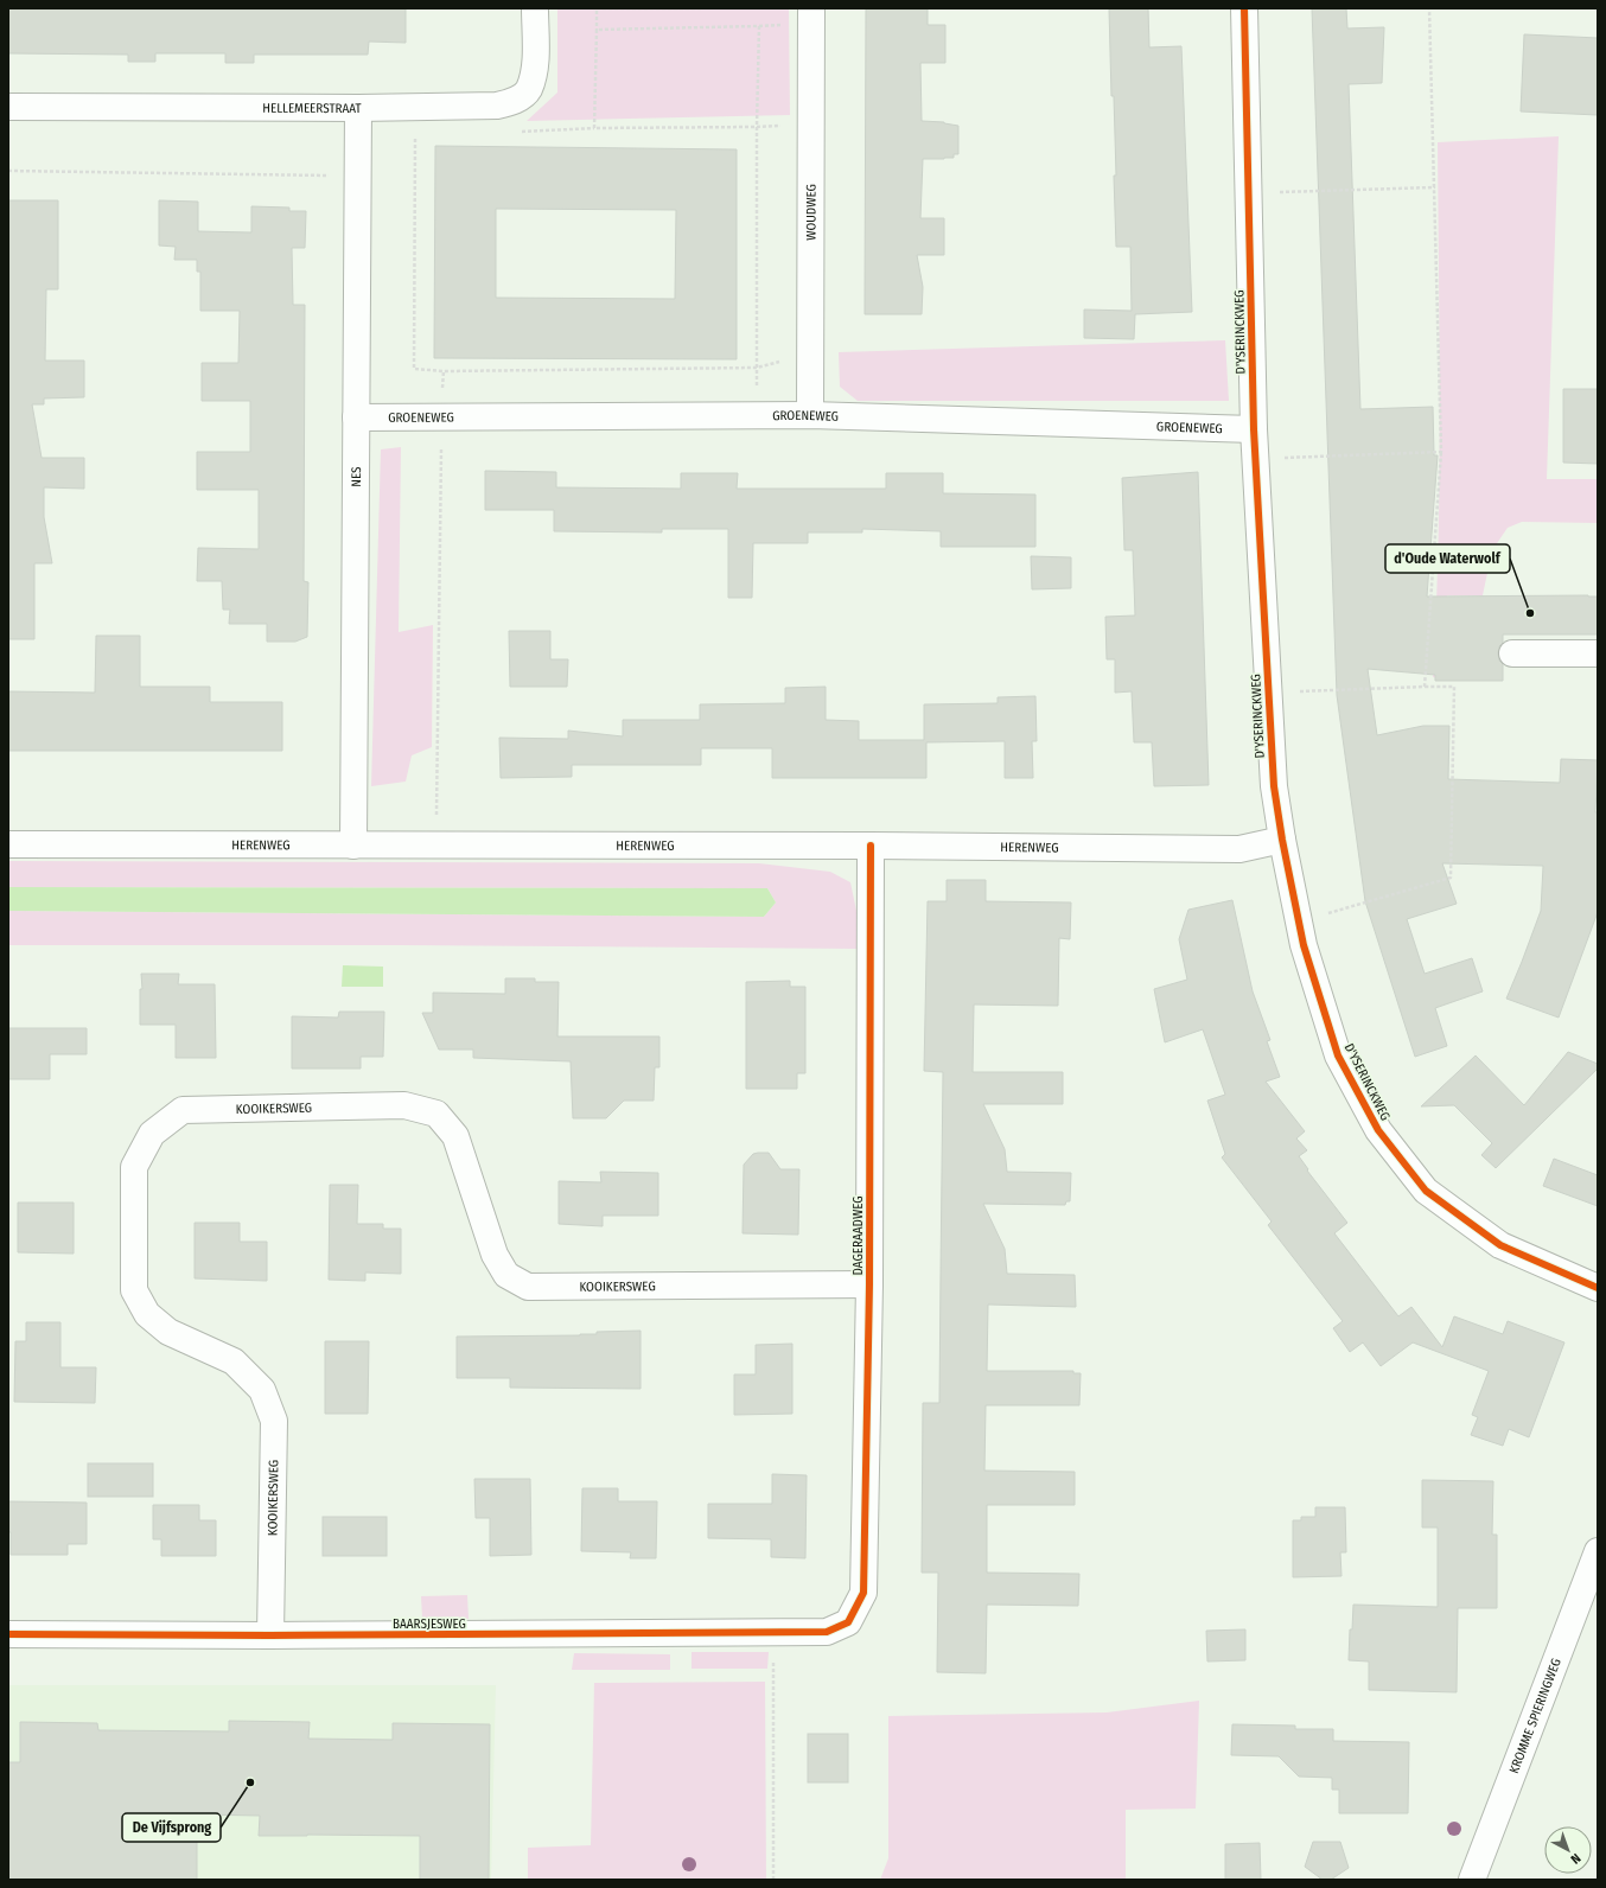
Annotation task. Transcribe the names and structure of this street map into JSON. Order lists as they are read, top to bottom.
{
  "streets": {
    "street": [
      "HELLEMEERSTRAAT",
      "WOUDWEG",
      "D'YSERINCKWEG",
      "GROENEWEG",
      "NES",
      "HERENWEG",
      "KOOIKERSWEG",
      "DAGERAADWEG",
      "BAARSJESWEG",
      "KROMME SPIERINGWEG"
    ]
  },
  "crossings": [
    ["HELLEMEERSTRAAT", "NES"],
    ["WOUDWEG", "GROENEWEG"],
    ["D'YSERINCKWEG", "GROENEWEG"],
    ["D'YSERINCKWEG", "HERENWEG"],
    ["GROENEWEG", "NES"],
    ["NES", "HERENWEG"],
    ["HERENWEG", "DAGERAADWEG"],
    ["KOOIKERSWEG", "DAGERAADWEG"],
    ["KOOIKERSWEG", "BAARSJESWEG"],
    ["DAGERAADWEG", "BAARSJESWEG"]
  ],
  "places": ["d'Oude Waterwolf", "De Vijfsprong"],
  "north": "bottom right"
}
